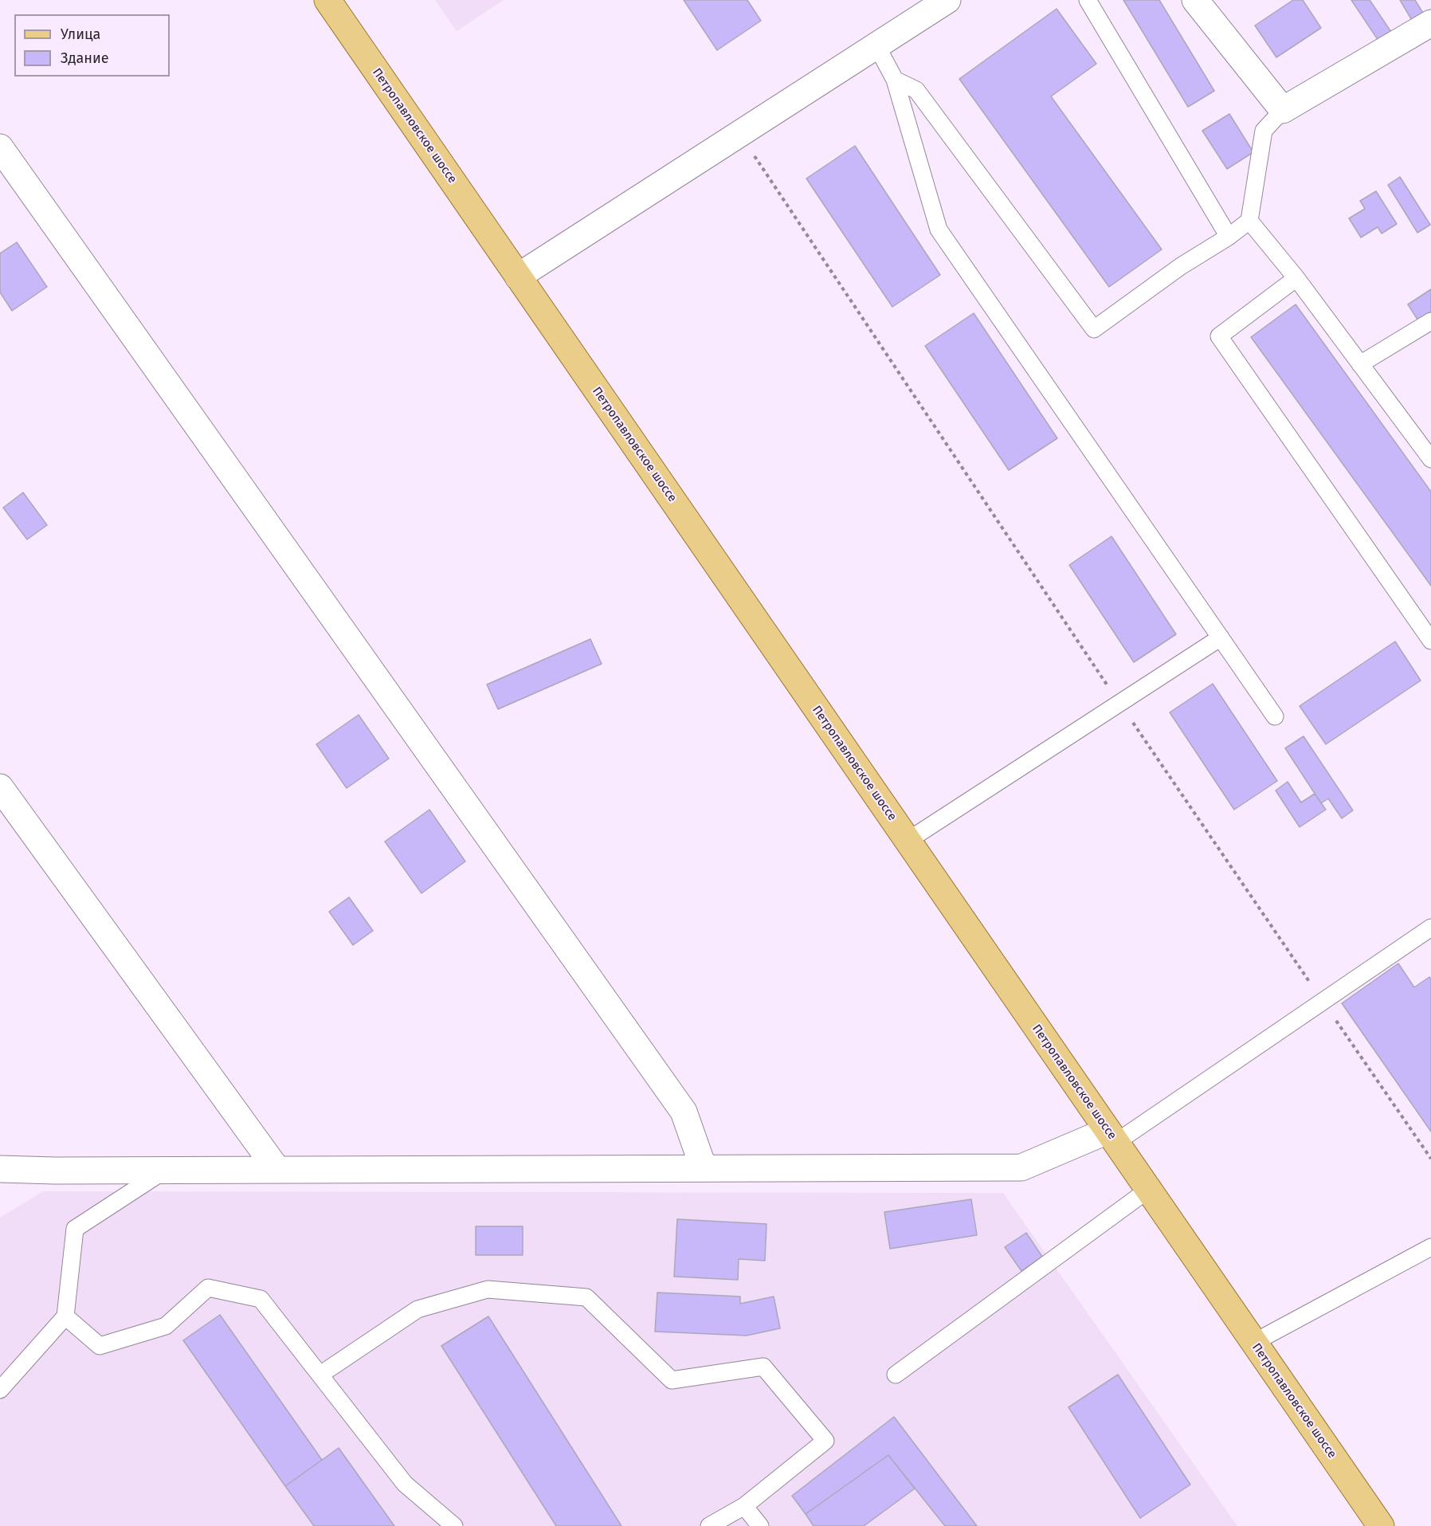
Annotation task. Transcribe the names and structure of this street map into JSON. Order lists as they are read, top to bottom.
{
  "streets": {
    "main road": ["Петропавловское шоссе"]
  },
  "legend": ["Улица", "Здание"]
}
